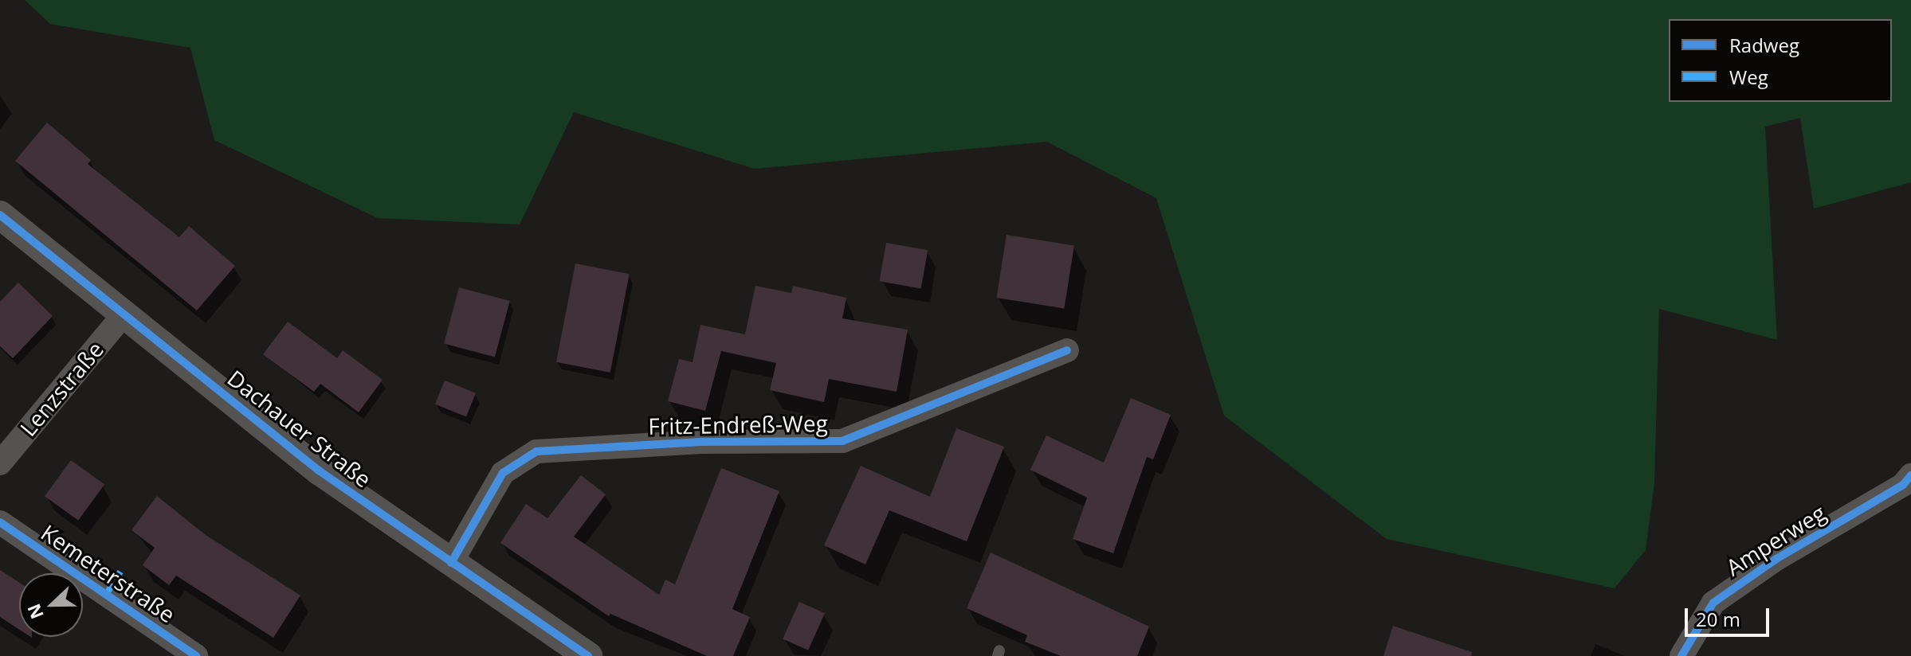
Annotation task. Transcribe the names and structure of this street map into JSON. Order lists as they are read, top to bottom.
{
  "streets": {
    "street": [
      "Lenzstraße",
      "Fritz-Endreß-Weg",
      "Dachauer Straße",
      "Amperweg",
      "Kemeterstraße"
    ]
  },
  "crossings": [
    ["Lenzstraße", "Dachauer Straße"],
    ["Fritz-Endreß-Weg", "Dachauer Straße"]
  ],
  "legend": ["Radweg", "Weg"],
  "scale_bar": "20 m",
  "north": "left"
}
